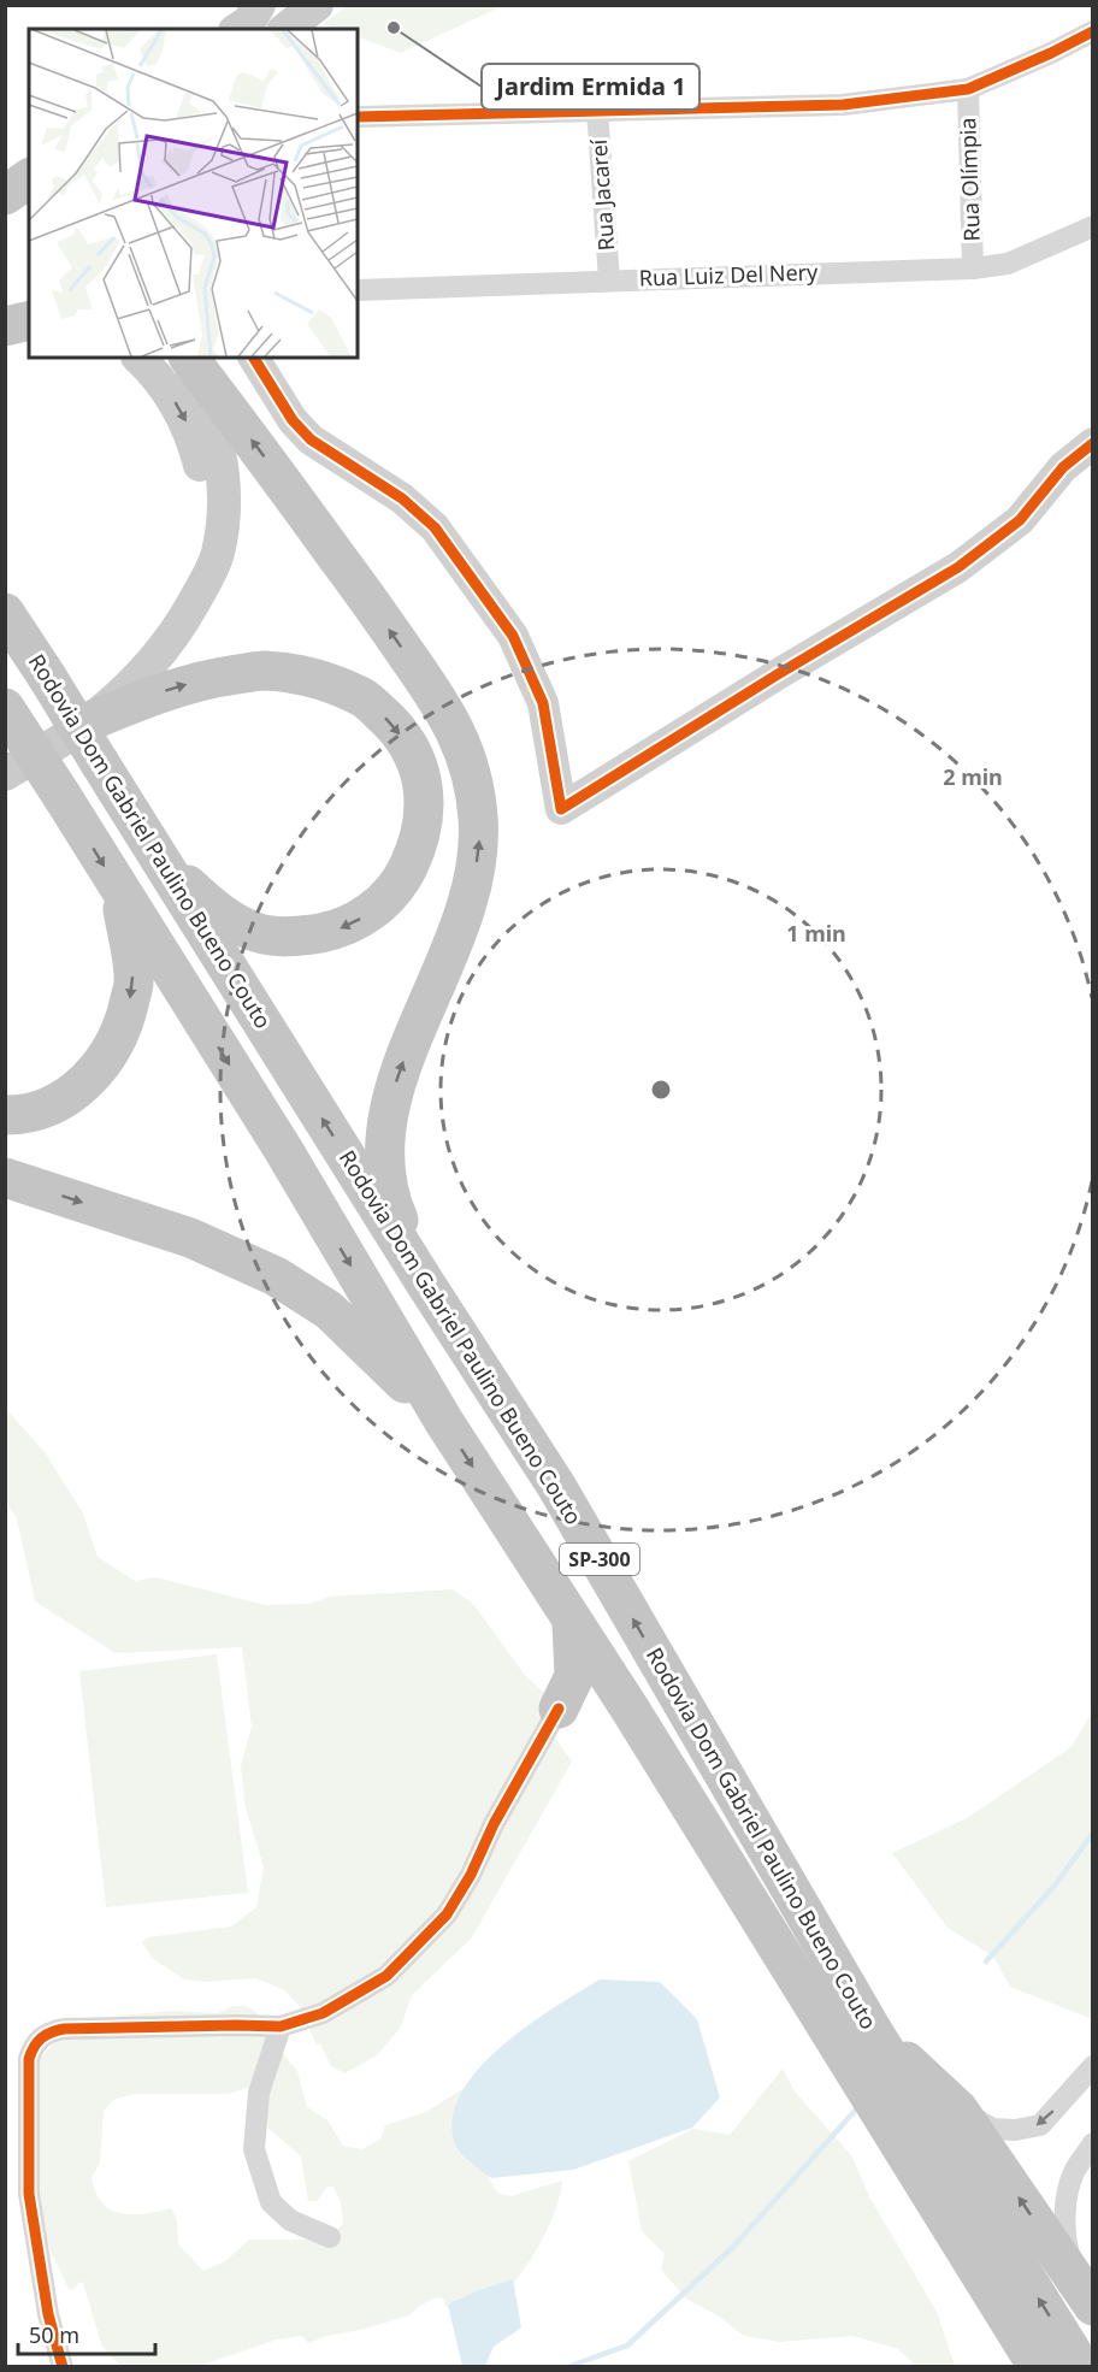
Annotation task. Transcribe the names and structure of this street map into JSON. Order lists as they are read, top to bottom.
{
  "streets": {
    "highway": ["Rodovia Dom Gabriel Paulino Bueno Couto", "SP-300"],
    "street": ["Rua Olímpia", "Rua Jacareí", "Rua Luiz Del Nery"]
  },
  "crossings": [
    ["Rua Olímpia", "Rua Luiz Del Nery"],
    ["Rua Jacareí", "Rua Luiz Del Nery"]
  ],
  "places": ["Jardim Ermida 1"],
  "scale_bar": "50 m",
  "rings": ["2 min", "1 min"]
}
